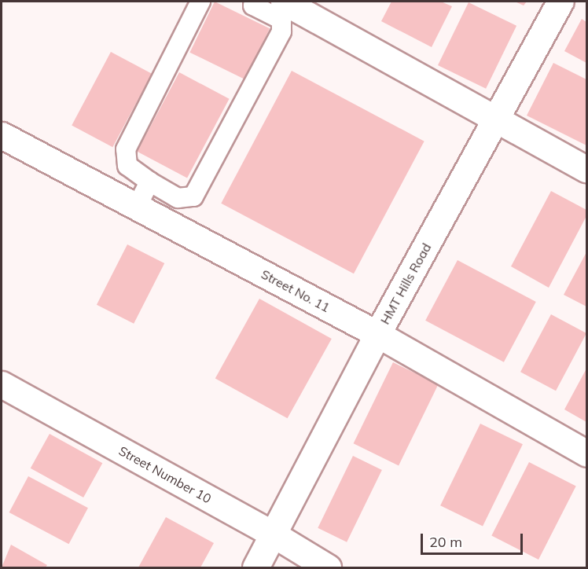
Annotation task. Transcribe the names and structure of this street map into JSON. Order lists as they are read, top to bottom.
{
  "streets": {
    "street": ["HMT Hills Road", "Street No. 11", "Street Number 10"]
  },
  "crossings": [
    ["HMT Hills Road", "Street No. 11"],
    ["HMT Hills Road", "Street Number 10"]
  ],
  "scale_bar": "20 m"
}
